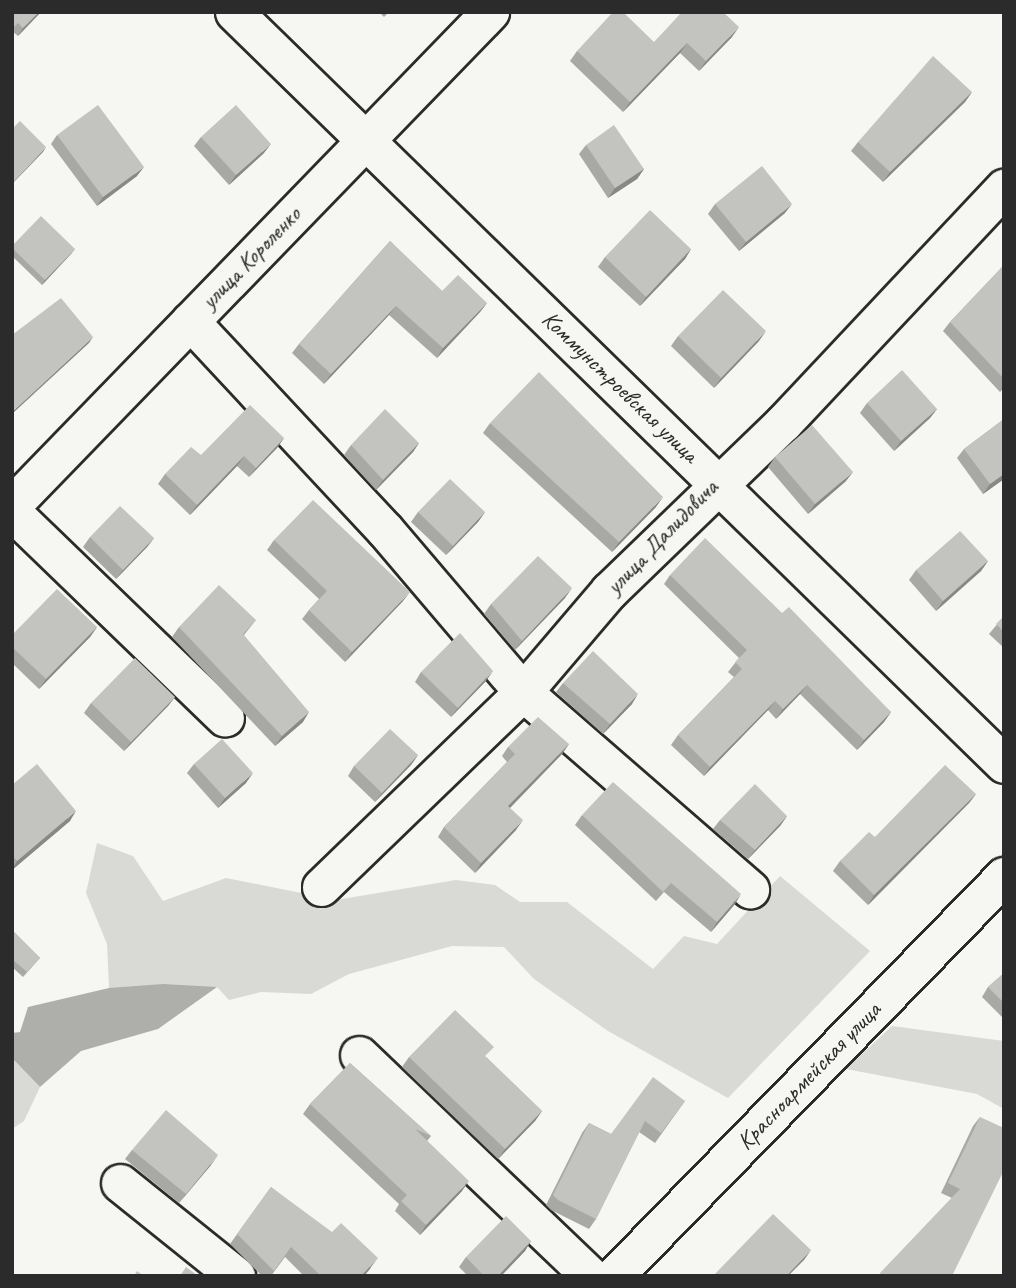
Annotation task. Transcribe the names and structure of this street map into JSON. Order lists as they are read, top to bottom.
{
  "streets": {
    "street": [
      "улица Короленко",
      "Коммунстроевская улица",
      "улица Далидовича",
      "Красноармейская улица"
    ]
  },
  "crossings": [
    ["улица Короленко", "Коммунстроевская улица"],
    ["Коммунстроевская улица", "улица Далидовича"]
  ]
}
